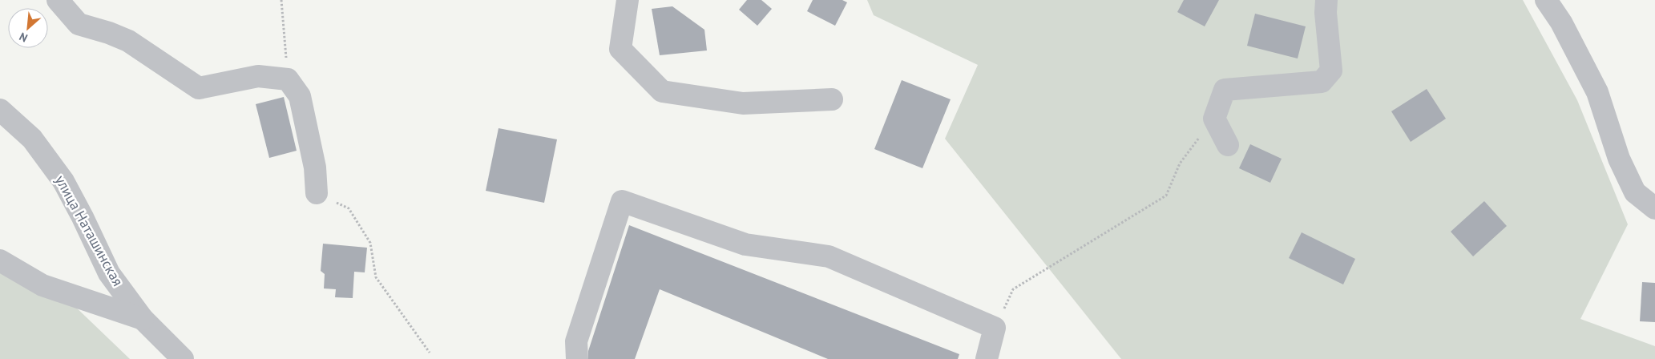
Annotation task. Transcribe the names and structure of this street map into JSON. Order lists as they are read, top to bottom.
{
  "streets": {
    "street": ["улица Наташинская"]
  },
  "north": "bottom left"
}
